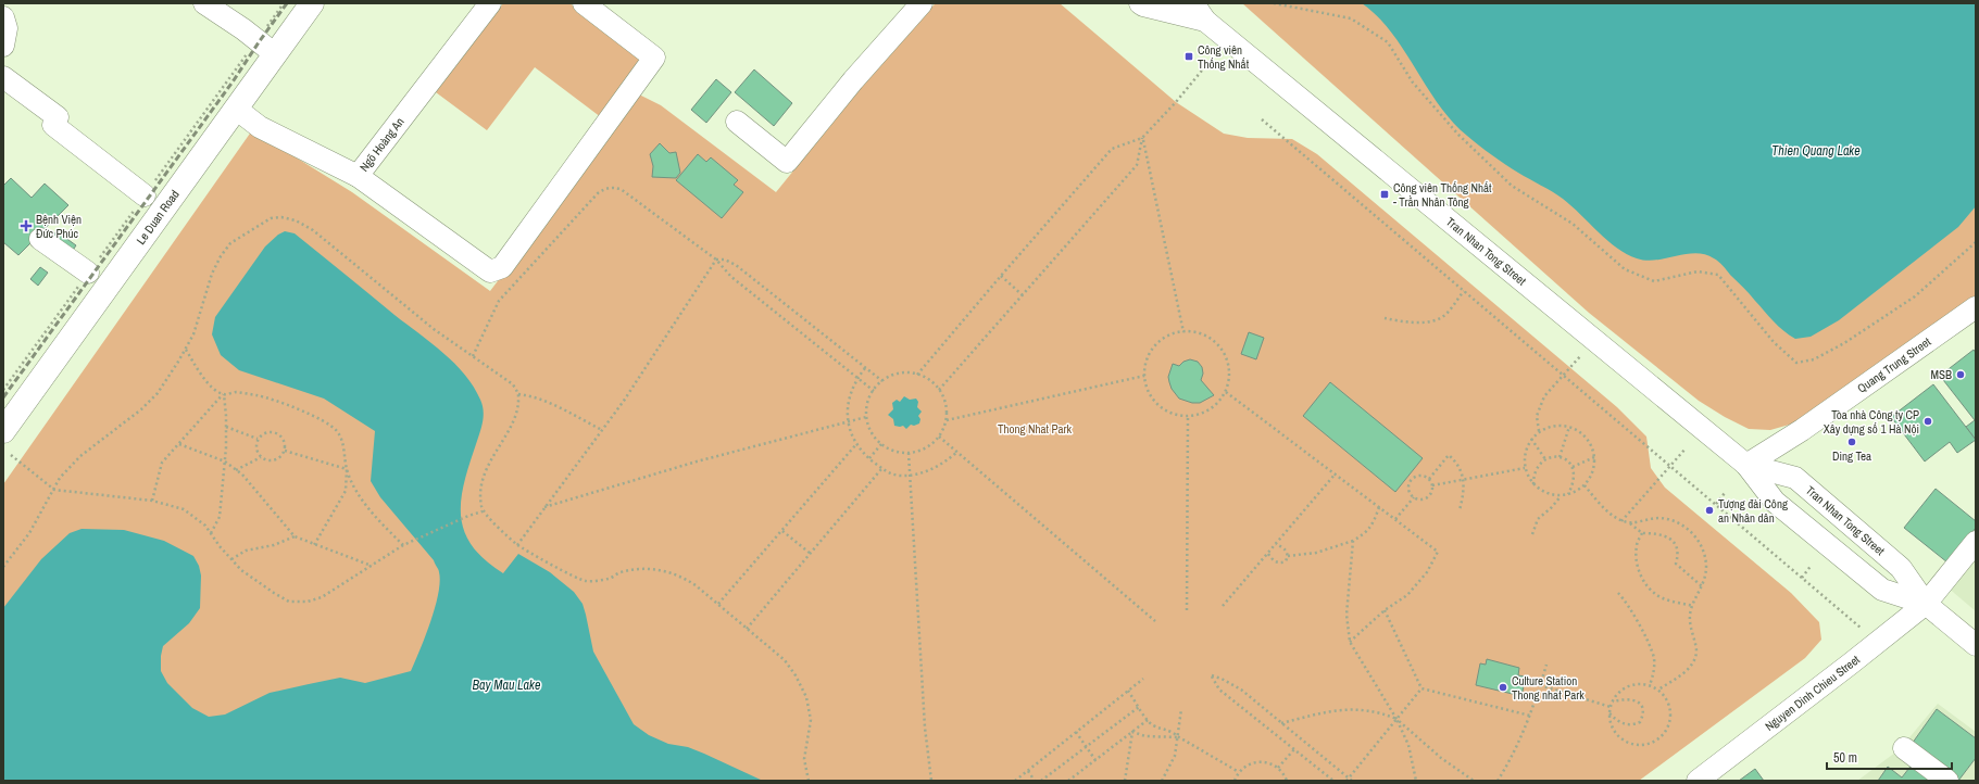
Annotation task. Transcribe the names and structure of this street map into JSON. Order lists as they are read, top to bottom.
{
  "streets": {
    "main road": ["Le Duan Road"],
    "street": [
      "Ngõ Hoàng An",
      "Tran Nhan Tong Street",
      "Quang Trung Street",
      "Nguyen Dinh Chieu Street"
    ]
  },
  "crossings": [
    ["Ngõ Hoàng An", "Le Duan Road"],
    ["Tran Nhan Tong Street", "Quang Trung Street"],
    ["Tran Nhan Tong Street", "Nguyen Dinh Chieu Street"]
  ],
  "water": ["Thien Quang Lake", "Bay Mau Lake"],
  "parks": ["Thong Nhat Park"],
  "places": {
    "transit": ["Công viên Thống Nhất", "Công viên Thống Nhất - Trần Nhân Tông"],
    "health": ["Bệnh Viện Đức Phúc"],
    "other": [
      "MSB",
      "Tòa nhà Công ty CP Xây dựng số 1 Hà Nội",
      "Ding Tea",
      "Tượng đài Công an Nhân dân",
      "Culture Station Thong nhat Park"
    ]
  },
  "scale_bar": "50 m"
}
